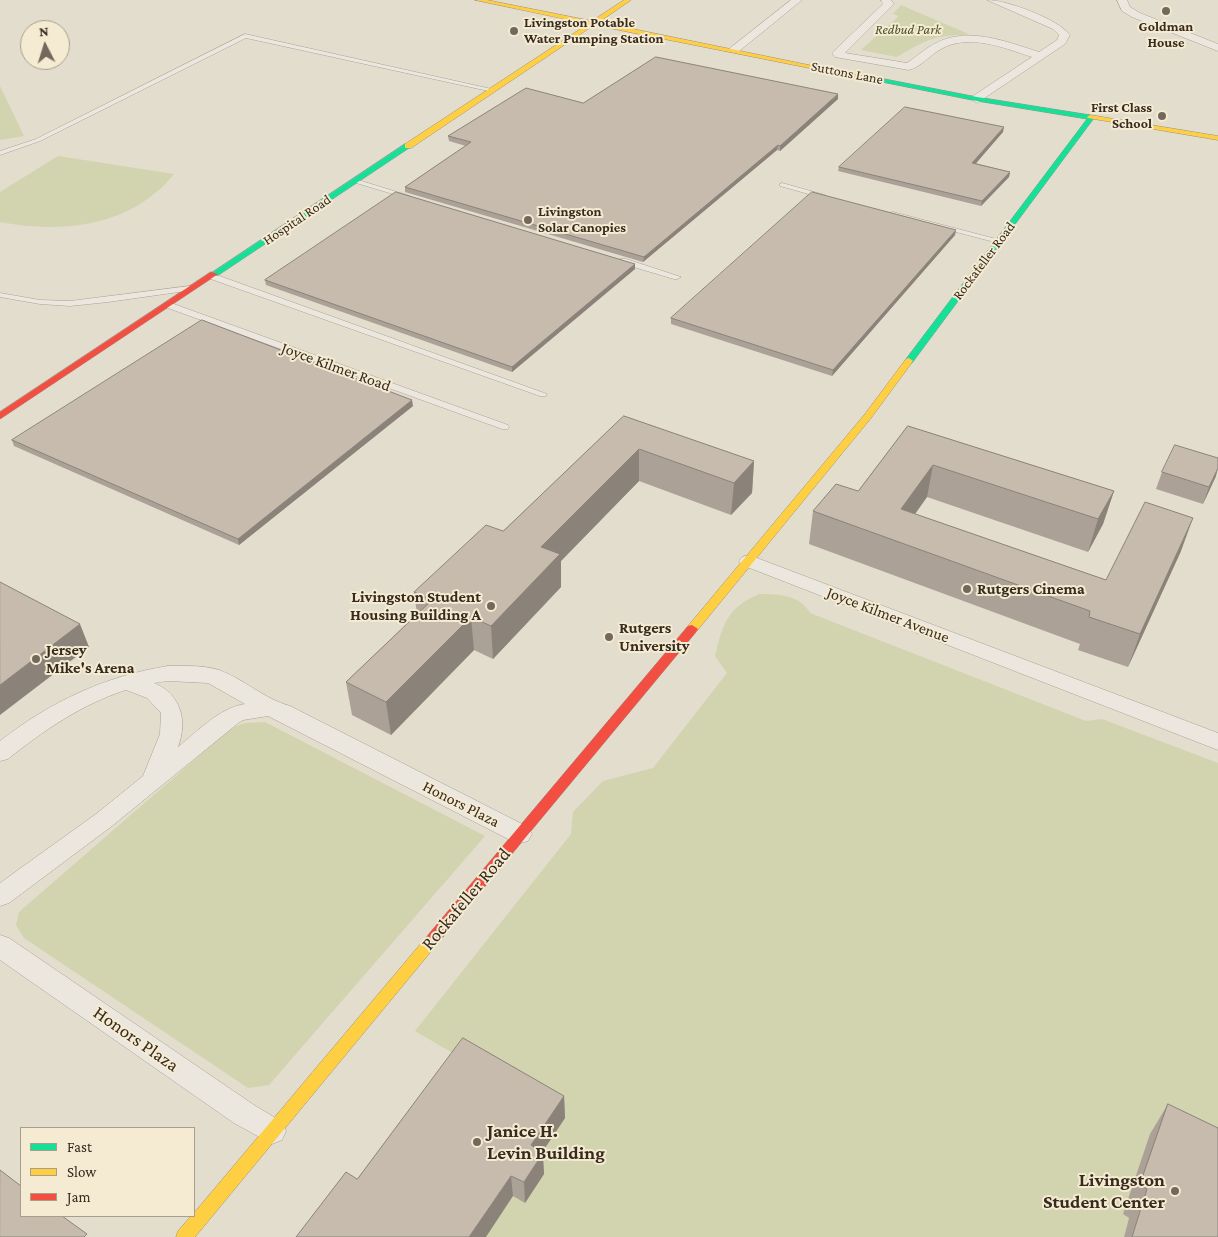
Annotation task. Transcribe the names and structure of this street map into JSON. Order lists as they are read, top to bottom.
{
  "streets": {
    "street": [
      "Suttons Lane",
      "Hospital Road",
      "Rockafeller Road",
      "Joyce Kilmer Avenue",
      "Honors Plaza"
    ],
    "lane": ["Joyce Kilmer Road"]
  },
  "crossings": [
    ["Suttons Lane", "Hospital Road"],
    ["Suttons Lane", "Rockafeller Road"],
    ["Hospital Road", "Joyce Kilmer Road"],
    ["Rockafeller Road", "Joyce Kilmer Avenue"],
    ["Rockafeller Road", "Honors Plaza"]
  ],
  "parks": ["Redbud Park"],
  "places": [
    "Goldman House",
    "Livingston Potable Water Pumping Station",
    "First Class School",
    "Livingston Solar Canopies",
    "Rutgers Cinema",
    "Livingston Student Housing Building A",
    "Rutgers University",
    "Jersey Mike's Arena",
    "Janice H. Levin Building",
    "Livingston Student Center"
  ],
  "legend": ["Fast", "Slow", "Jam"],
  "north": "top"
}
